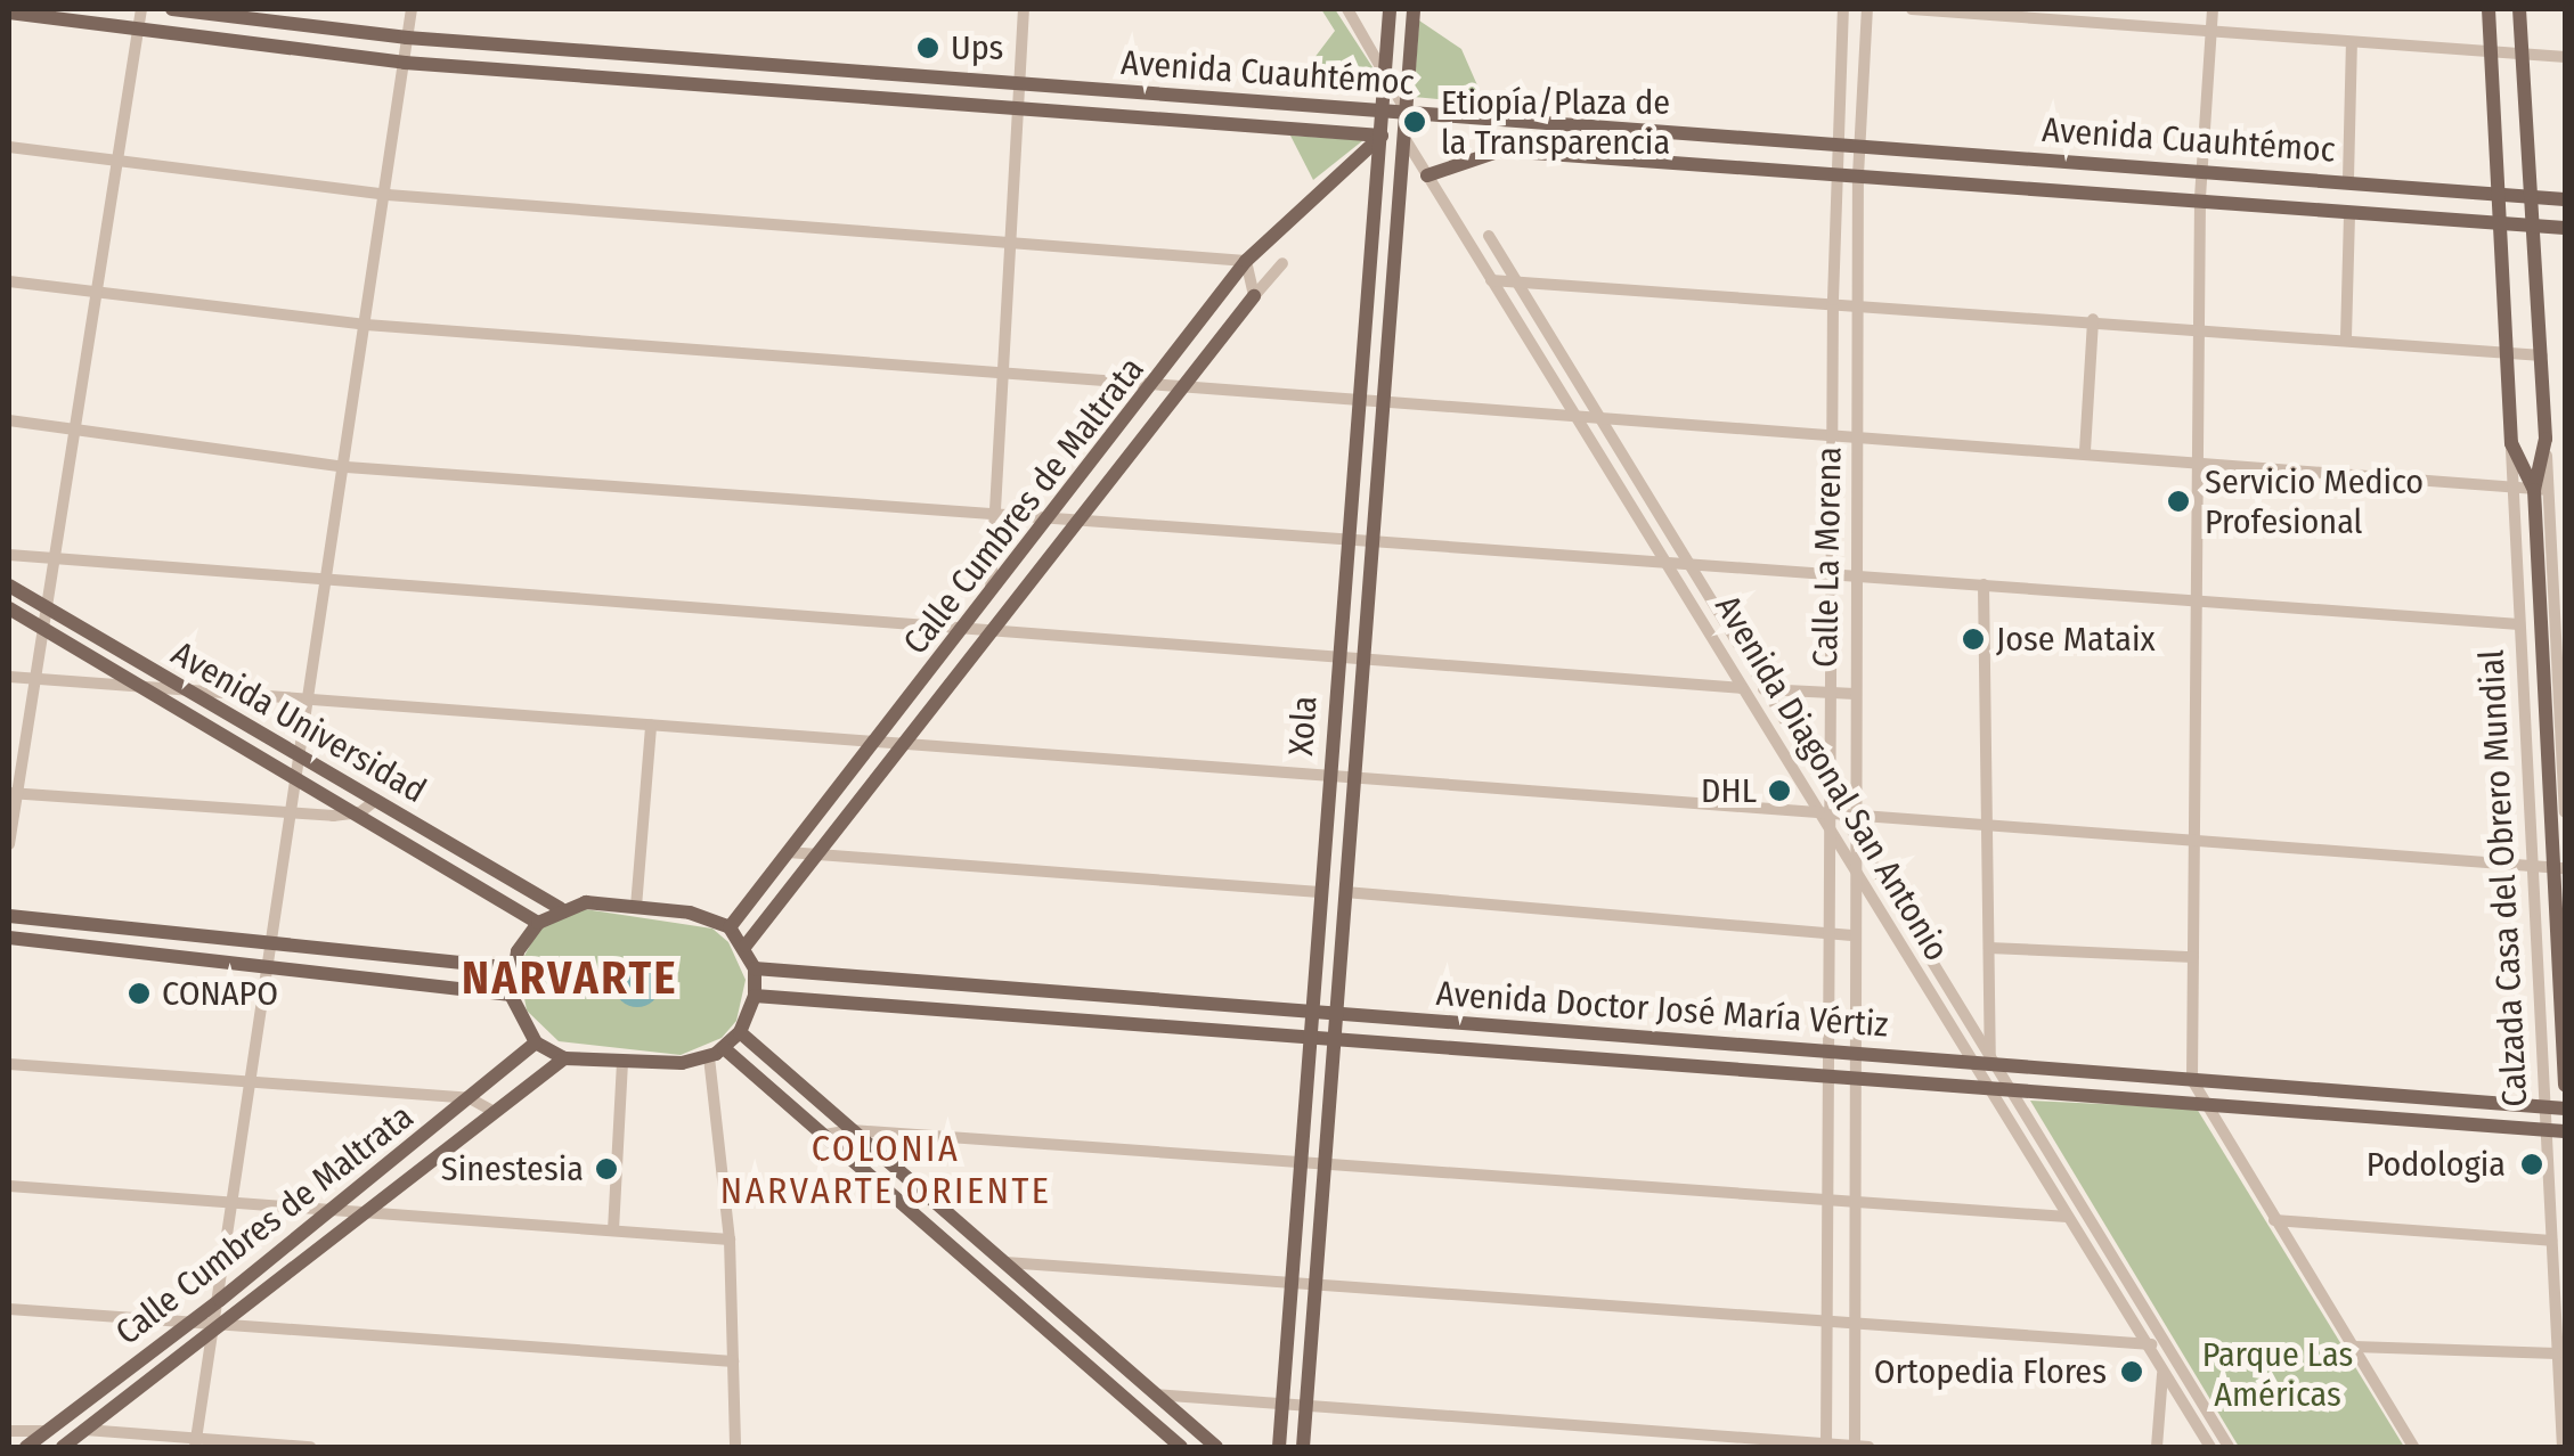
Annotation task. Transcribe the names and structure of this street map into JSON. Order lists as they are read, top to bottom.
{
  "streets": {
    "main road": [
      "Avenida Cuauhtémoc",
      "Calle Cumbres de Maltrata",
      "Avenida Universidad",
      "Xola",
      "Calzada Casa del Obrero Mundial",
      "Avenida Doctor José María Vértiz"
    ],
    "street": ["Calle La Morena", "Avenida Diagonal San Antonio"]
  },
  "crossings": [
    ["Avenida Cuauhtémoc", "Calle Cumbres de Maltrata"],
    ["Avenida Cuauhtémoc", "Calle La Morena"],
    ["Avenida Cuauhtémoc", "Xola"],
    ["Avenida Cuauhtémoc", "Avenida Diagonal San Antonio"],
    ["Avenida Cuauhtémoc", "Calzada Casa del Obrero Mundial"],
    ["Calle Cumbres de Maltrata", "Avenida Universidad"],
    ["Calle Cumbres de Maltrata", "Xola"],
    ["Calle Cumbres de Maltrata", "Avenida Doctor José María Vértiz"],
    ["Calle La Morena", "Avenida Diagonal San Antonio"],
    ["Calle La Morena", "Avenida Doctor José María Vértiz"],
    ["Avenida Universidad", "Avenida Doctor José María Vértiz"],
    ["Xola", "Avenida Diagonal San Antonio"],
    ["Xola", "Avenida Doctor José María Vértiz"],
    ["Avenida Diagonal San Antonio", "Avenida Doctor José María Vértiz"],
    ["Calzada Casa del Obrero Mundial", "Avenida Doctor José María Vértiz"]
  ],
  "districts": ["NARVARTE", "COLONIA NARVARTE ORIENTE"],
  "parks": ["Parque Las Américas"],
  "places": [
    "Ups",
    "Etiopía/Plaza de la Transparencia",
    "Servicio Medico Profesional",
    "Jose Mataix",
    "DHL",
    "CONAPO",
    "Podologia",
    "Sinestesia",
    "Ortopedia Flores"
  ]
}
